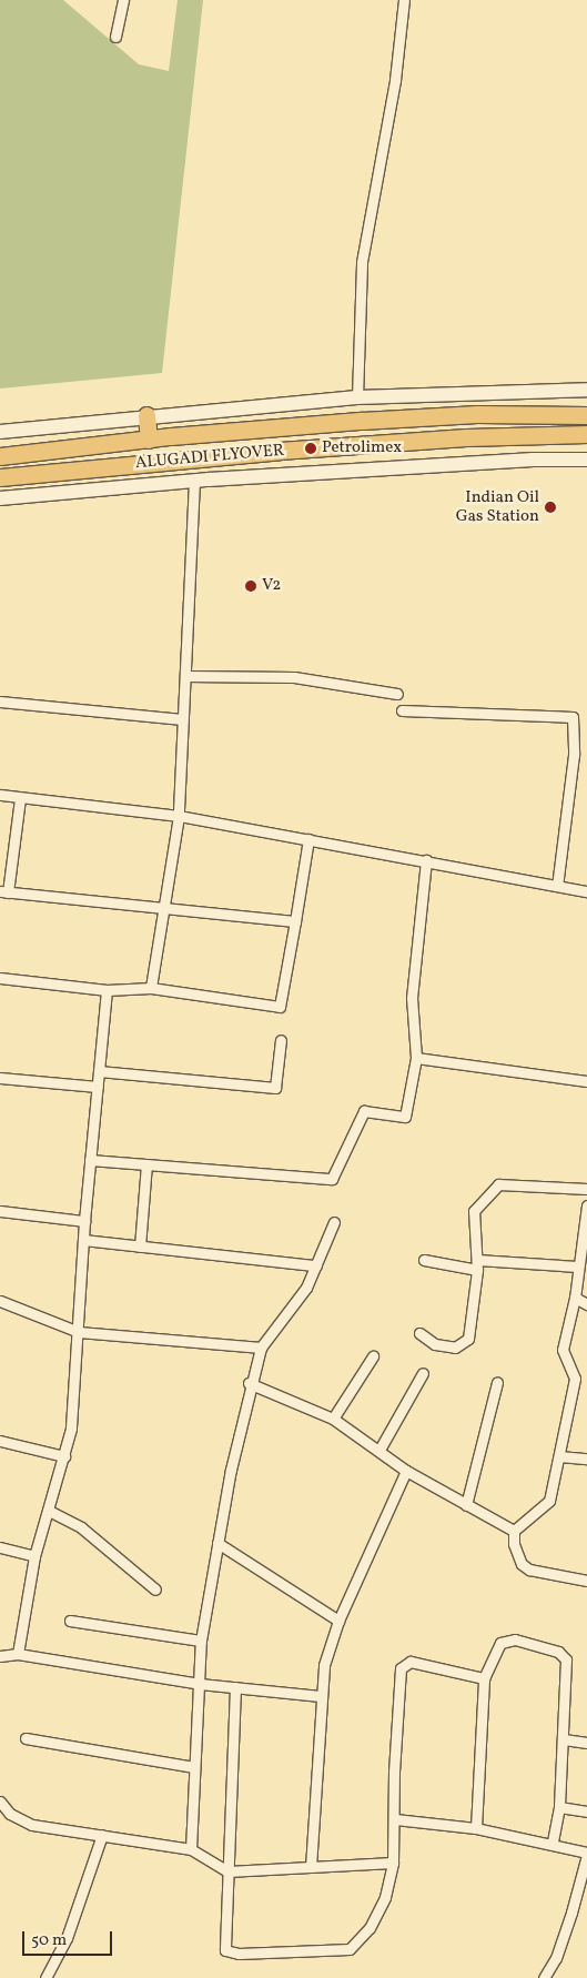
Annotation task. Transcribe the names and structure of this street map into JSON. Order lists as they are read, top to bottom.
{
  "streets": {
    "highway": ["ALUGADI FLYOVER"]
  },
  "places": ["Petrolimex", "Indian Oil Gas Station", "V2"],
  "scale_bar": "50 m"
}
